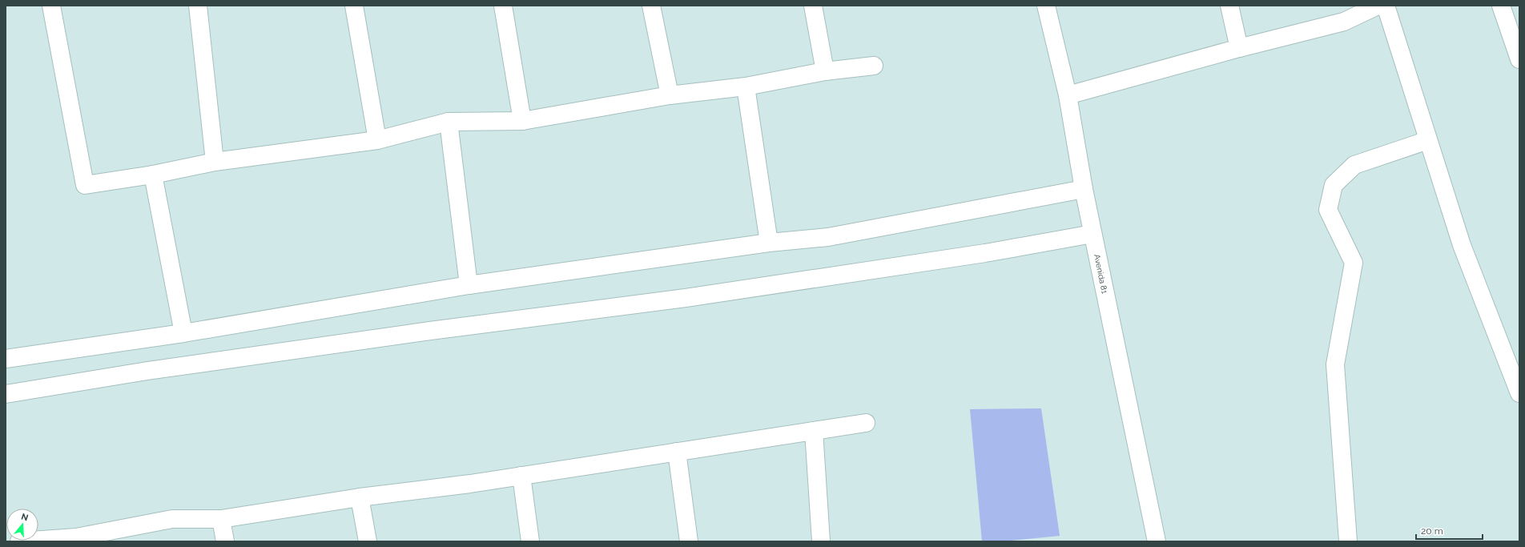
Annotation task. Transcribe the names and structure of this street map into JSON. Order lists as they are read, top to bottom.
{
  "streets": {
    "street": ["Avenida 81"]
  },
  "scale_bar": "20 m",
  "north": "top"
}
